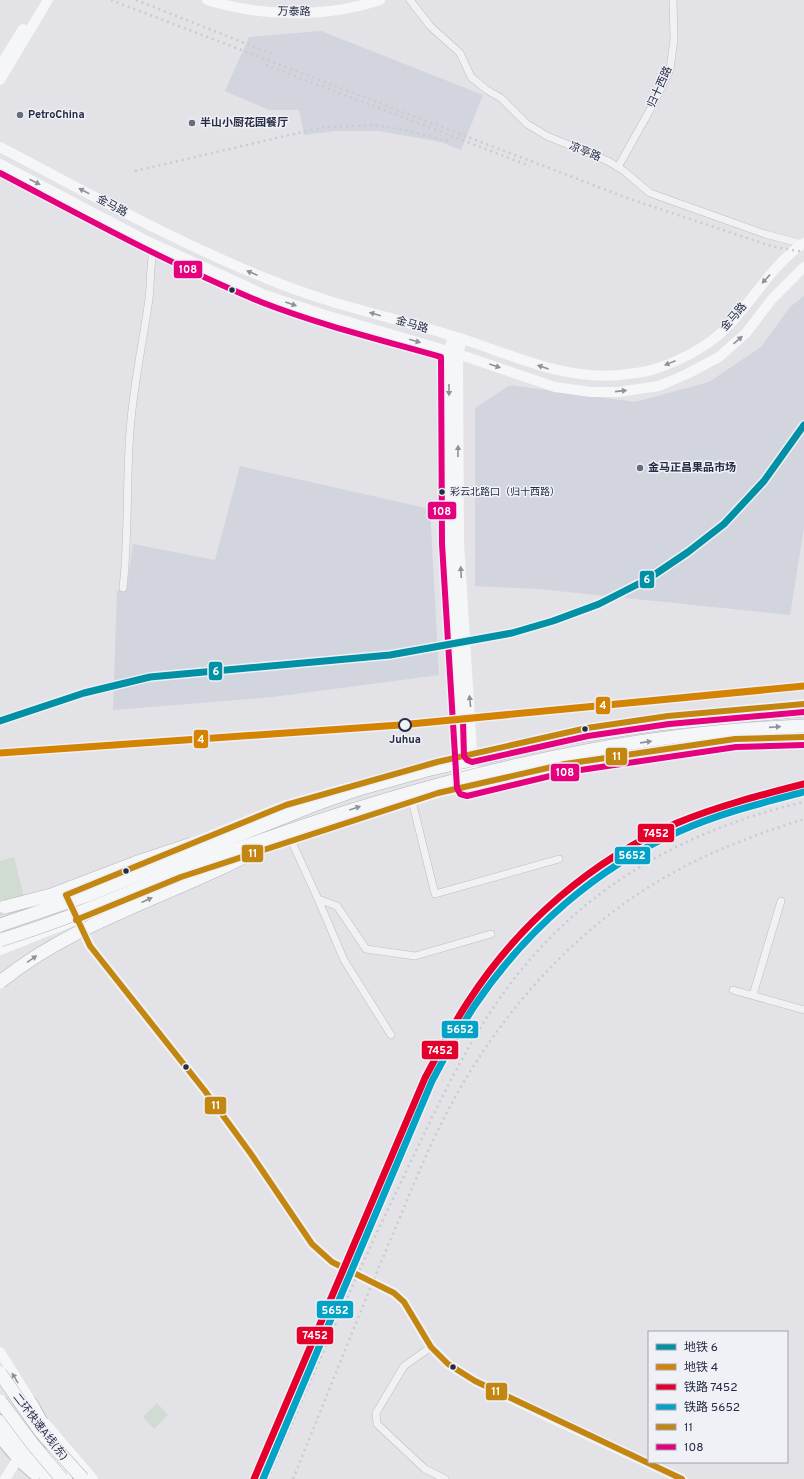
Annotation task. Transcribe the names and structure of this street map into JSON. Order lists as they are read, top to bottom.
{
  "streets": {
    "highway": ["二环快速A线(东)"],
    "street": [
      "万泰路",
      "归十西路",
      "凉亭路",
      "金马路"
    ]
  },
  "crossings": [
    ["归十西路", "凉亭路"],
    ["凉亭路", "金马路"]
  ],
  "places": [
    "PetroChina",
    "半山小厨花园餐厅",
    "金马正昌果品市场",
    "彩云北路口（归十西路）",
    "Juhua"
  ],
  "lines": [
    "transit line 108",
    "metro line 6",
    "metro line 4",
    "transit line 11",
    "rail line 7452",
    "rail line 5652"
  ],
  "legend": [
    "地铁 6",
    "地铁 4",
    "铁路 7452",
    "铁路 5652",
    "11",
    "108"
  ]
}
